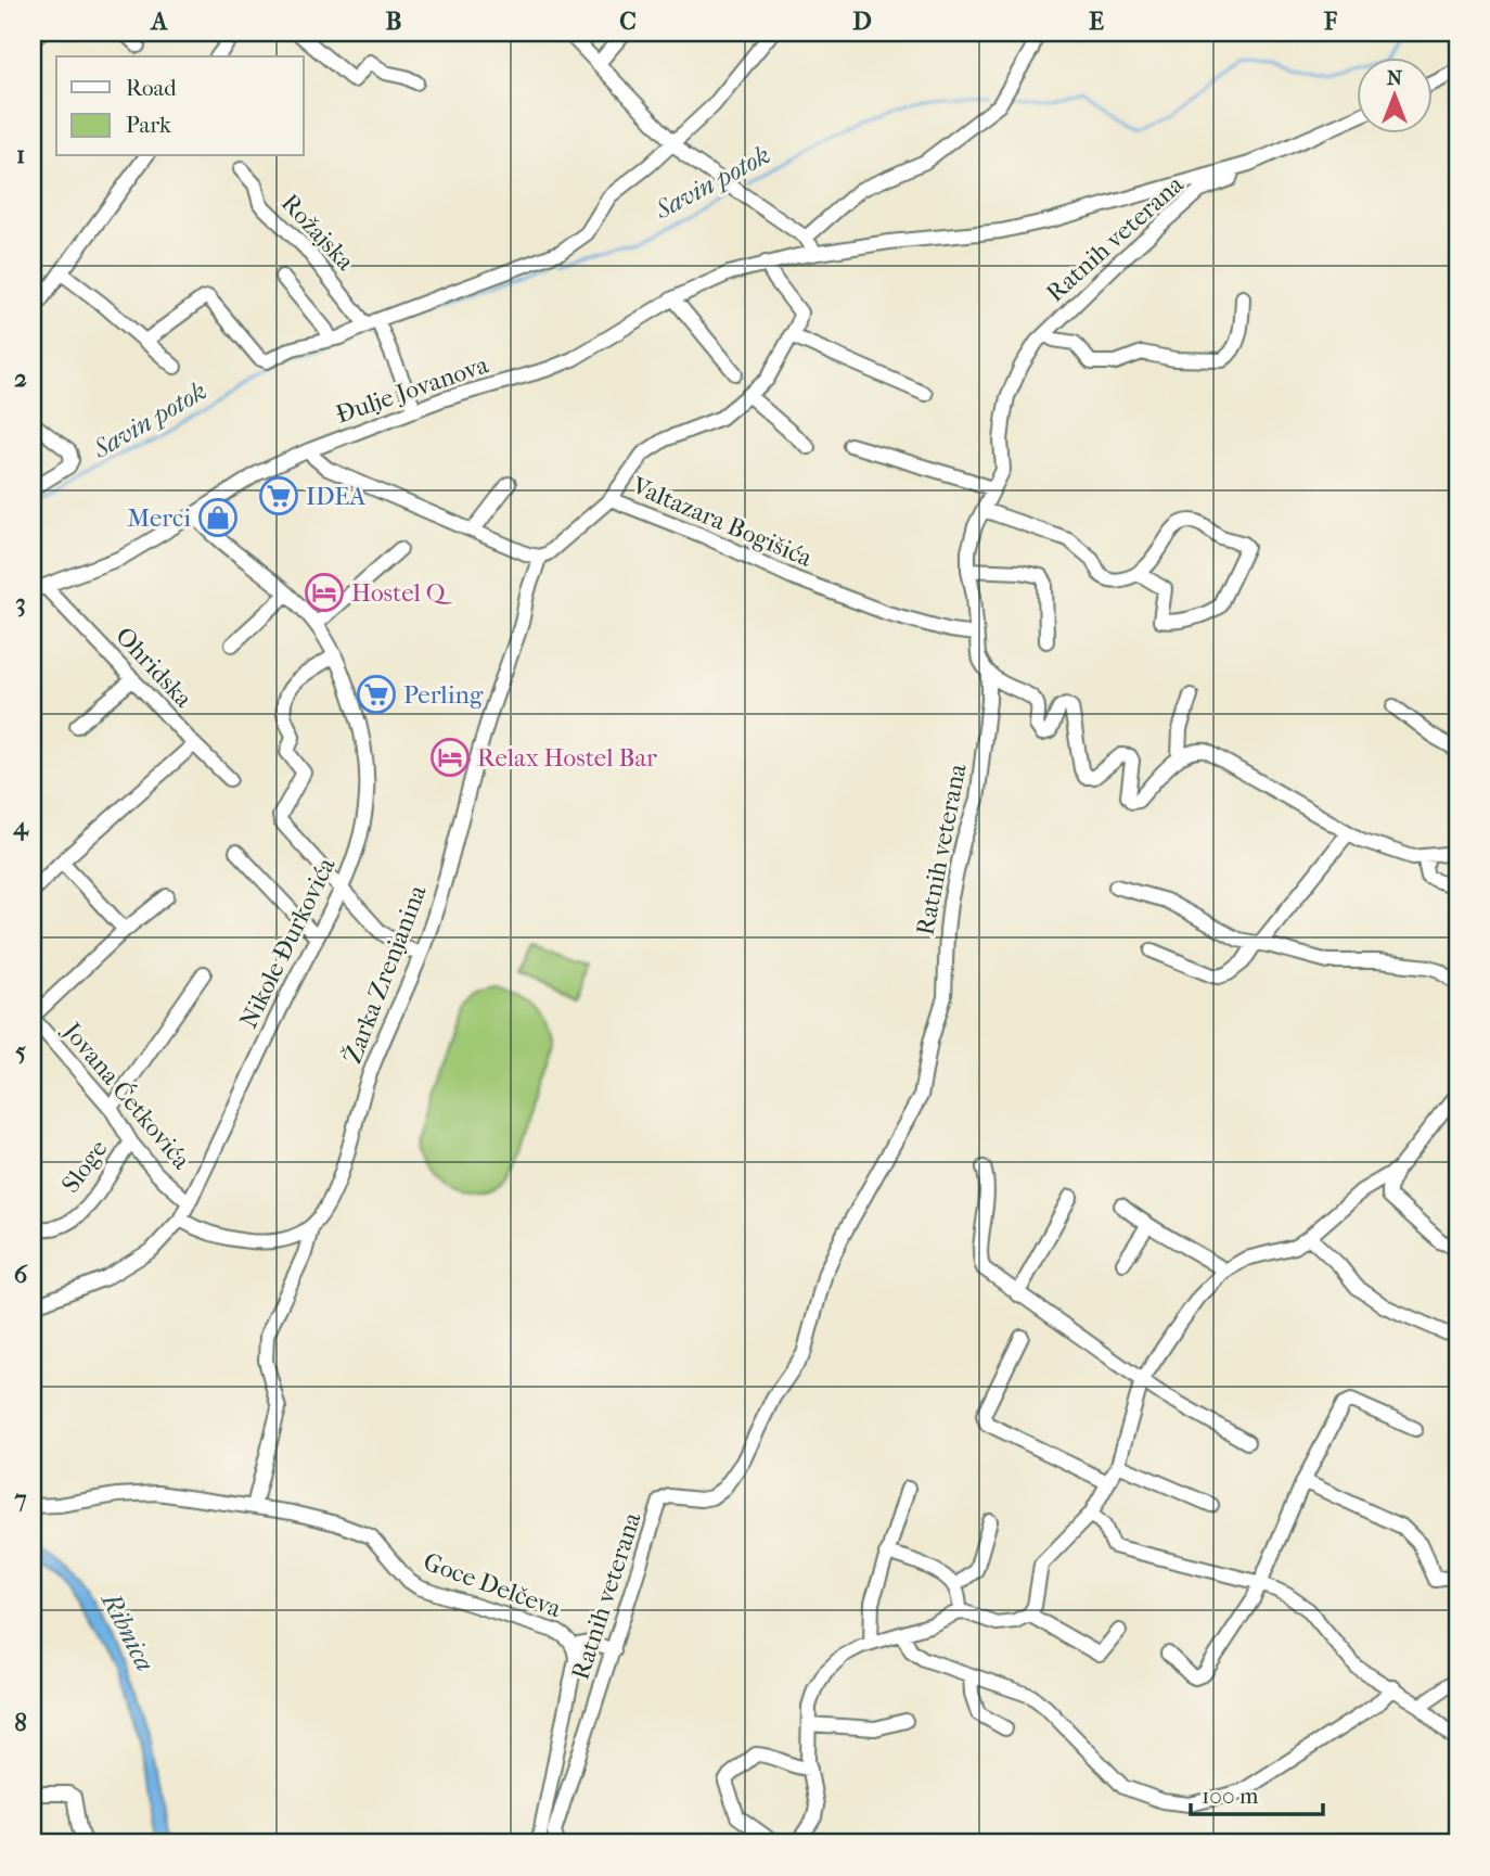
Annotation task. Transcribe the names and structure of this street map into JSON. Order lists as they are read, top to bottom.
{
  "streets": {
    "street": [
      "Rožajska",
      "Ratnih veterana",
      "Đulje Jovanova",
      "Valtazara Bogišića",
      "Ohridska",
      "Nikole Đurkovića",
      "Žarka Zrenjanina",
      "Jovana Ćetkovića",
      "Sloge",
      "Goce Delčeva"
    ]
  },
  "crossings": [
    ["Rožajska", "Đulje Jovanova"],
    ["Ratnih veterana", "Đulje Jovanova"],
    ["Ratnih veterana", "Valtazara Bogišića"],
    ["Đulje Jovanova", "Ohridska"],
    ["Đulje Jovanova", "Nikole Đurkovića"],
    ["Valtazara Bogišića", "Žarka Zrenjanina"],
    ["Nikole Đurkovića", "Jovana Ćetkovića"],
    ["Žarka Zrenjanina", "Goce Delčeva"],
    ["Jovana Ćetkovića", "Sloge"]
  ],
  "water": ["Savin potok", "Ribnica"],
  "places": {
    "supermarket": ["IDEA", "Perling"],
    "shop": ["Merci"],
    "hotel": ["Hostel Q", "Relax Hostel Bar"]
  },
  "legend": ["Road", "Park"],
  "scale_bar": "100 m",
  "north": "top",
  "grid": {
    "columns": [
      "A",
      "B",
      "C",
      "D",
      "E",
      "F"
    ],
    "rows": [
      "1",
      "2",
      "3",
      "4",
      "5",
      "6",
      "7",
      "8"
    ]
  }
}
